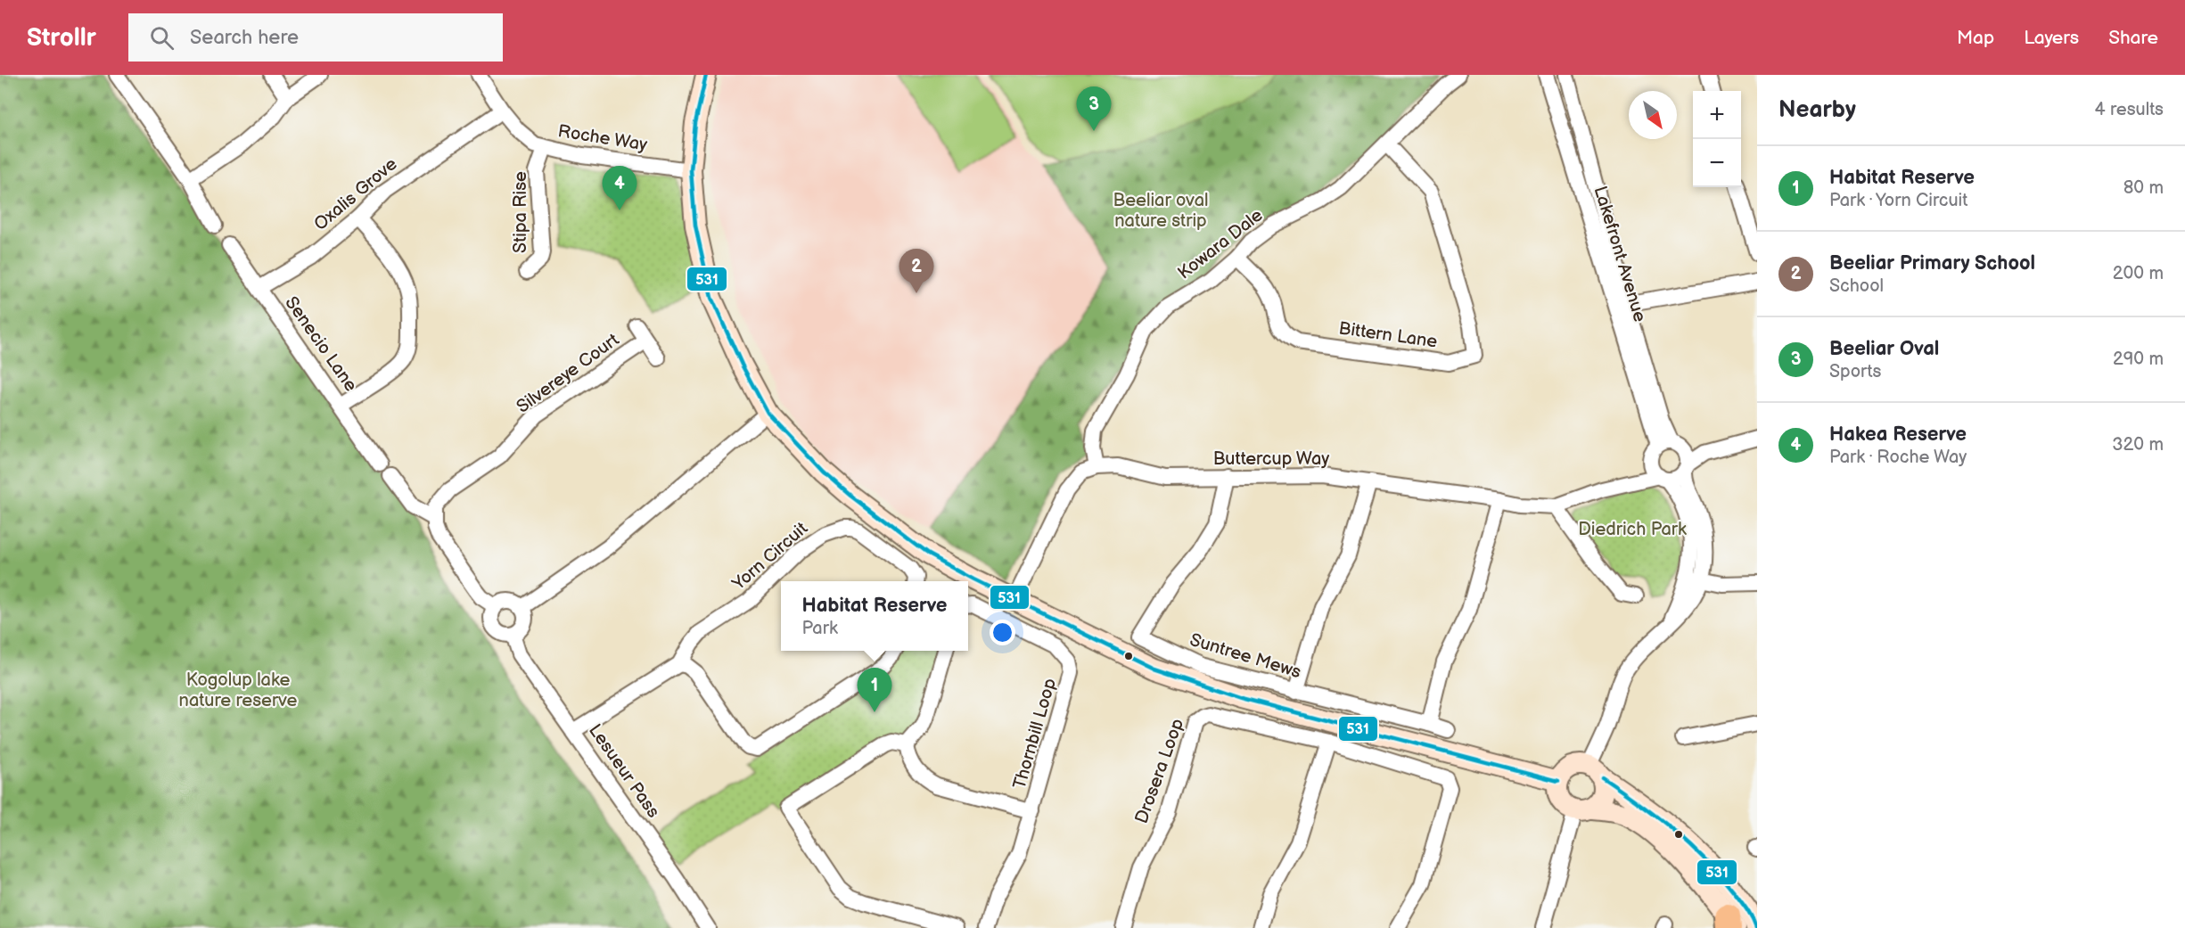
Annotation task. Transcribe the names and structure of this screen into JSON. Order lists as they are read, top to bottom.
{
  "streets": {
    "street": [
      "Roche Way",
      "Oxalis Grove",
      "Stipa Rise",
      "Kowara Dale",
      "Lakefront Avenue",
      "Bittern Lane",
      "Senecio Lane",
      "Silvereye Court",
      "Buttercup Way",
      "Yorn Circuit",
      "Suntree Mews",
      "Thornbill Loop",
      "Lesueur Pass",
      "Drosera Loop"
    ]
  },
  "crossings": [
    ["Roche Way", "Oxalis Grove"],
    ["Roche Way", "Stipa Rise"],
    ["Oxalis Grove", "Senecio Lane"],
    ["Kowara Dale", "Bittern Lane"],
    ["Kowara Dale", "Buttercup Way"],
    ["Lakefront Avenue", "Buttercup Way"],
    ["Buttercup Way", "Suntree Mews"],
    ["Yorn Circuit", "Lesueur Pass"]
  ],
  "parks": ["Beeliar oval nature strip", "Diedrich Park", "Kogolup lake nature reserve"],
  "lines": ["transit line 531"],
  "north": "bottom right",
  "page": {
    "header": "Strollr",
    "search": "Search here",
    "nav": ["Map", "Layers", "Share"],
    "heading": ["Nearby", "4 results"],
    "pins": [
      "3",
      "4",
      "2",
      "1"
    ],
    "map_buttons": ["+", "−"],
    "list": [
      {
        "mark": "1",
        "name": "Habitat Reserve",
        "note": "Park · Yorn Circuit",
        "value": "80 m"
      },
      {
        "mark": "2",
        "name": "Beeliar Primary School",
        "note": "School",
        "value": "200 m"
      },
      {
        "mark": "3",
        "name": "Beeliar Oval",
        "note": "Sports",
        "value": "290 m"
      },
      {
        "mark": "4",
        "name": "Hakea Reserve",
        "note": "Park · Roche Way",
        "value": "320 m"
      }
    ],
    "popup": ["Habitat Reserve", "Park"]
  }
}
